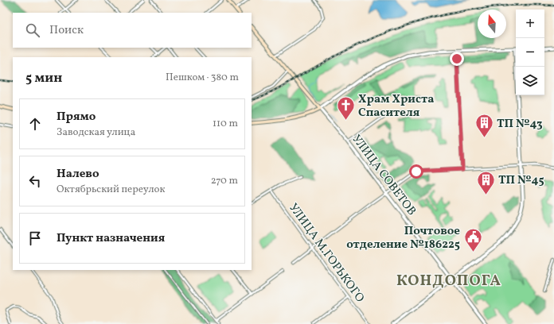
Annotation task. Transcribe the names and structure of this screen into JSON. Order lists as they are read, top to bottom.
{
  "streets": {
    "main road": ["УЛИЦА СОВЕТОВ"],
    "street": ["УЛИЦА М.ГОРЬКОГО"]
  },
  "districts": ["КОНДОПОГА"],
  "places": {
    "church": ["Храм Христа Спасителя"],
    "building": ["ТП №43", "ТП №45"],
    "public building": ["Почтовое отделение №186225"]
  },
  "north": "top",
  "page": {
    "map_buttons": ["+", "−"],
    "search": "Поиск",
    "heading": ["5 мин", "Пешком · 380 m"],
    "list": [
      ["Прямо", "Заводская улица", "110 m"],
      ["Налево", "Октябрьский переулок", "270 m"],
      "Пункт назначения"
    ]
  }
}
